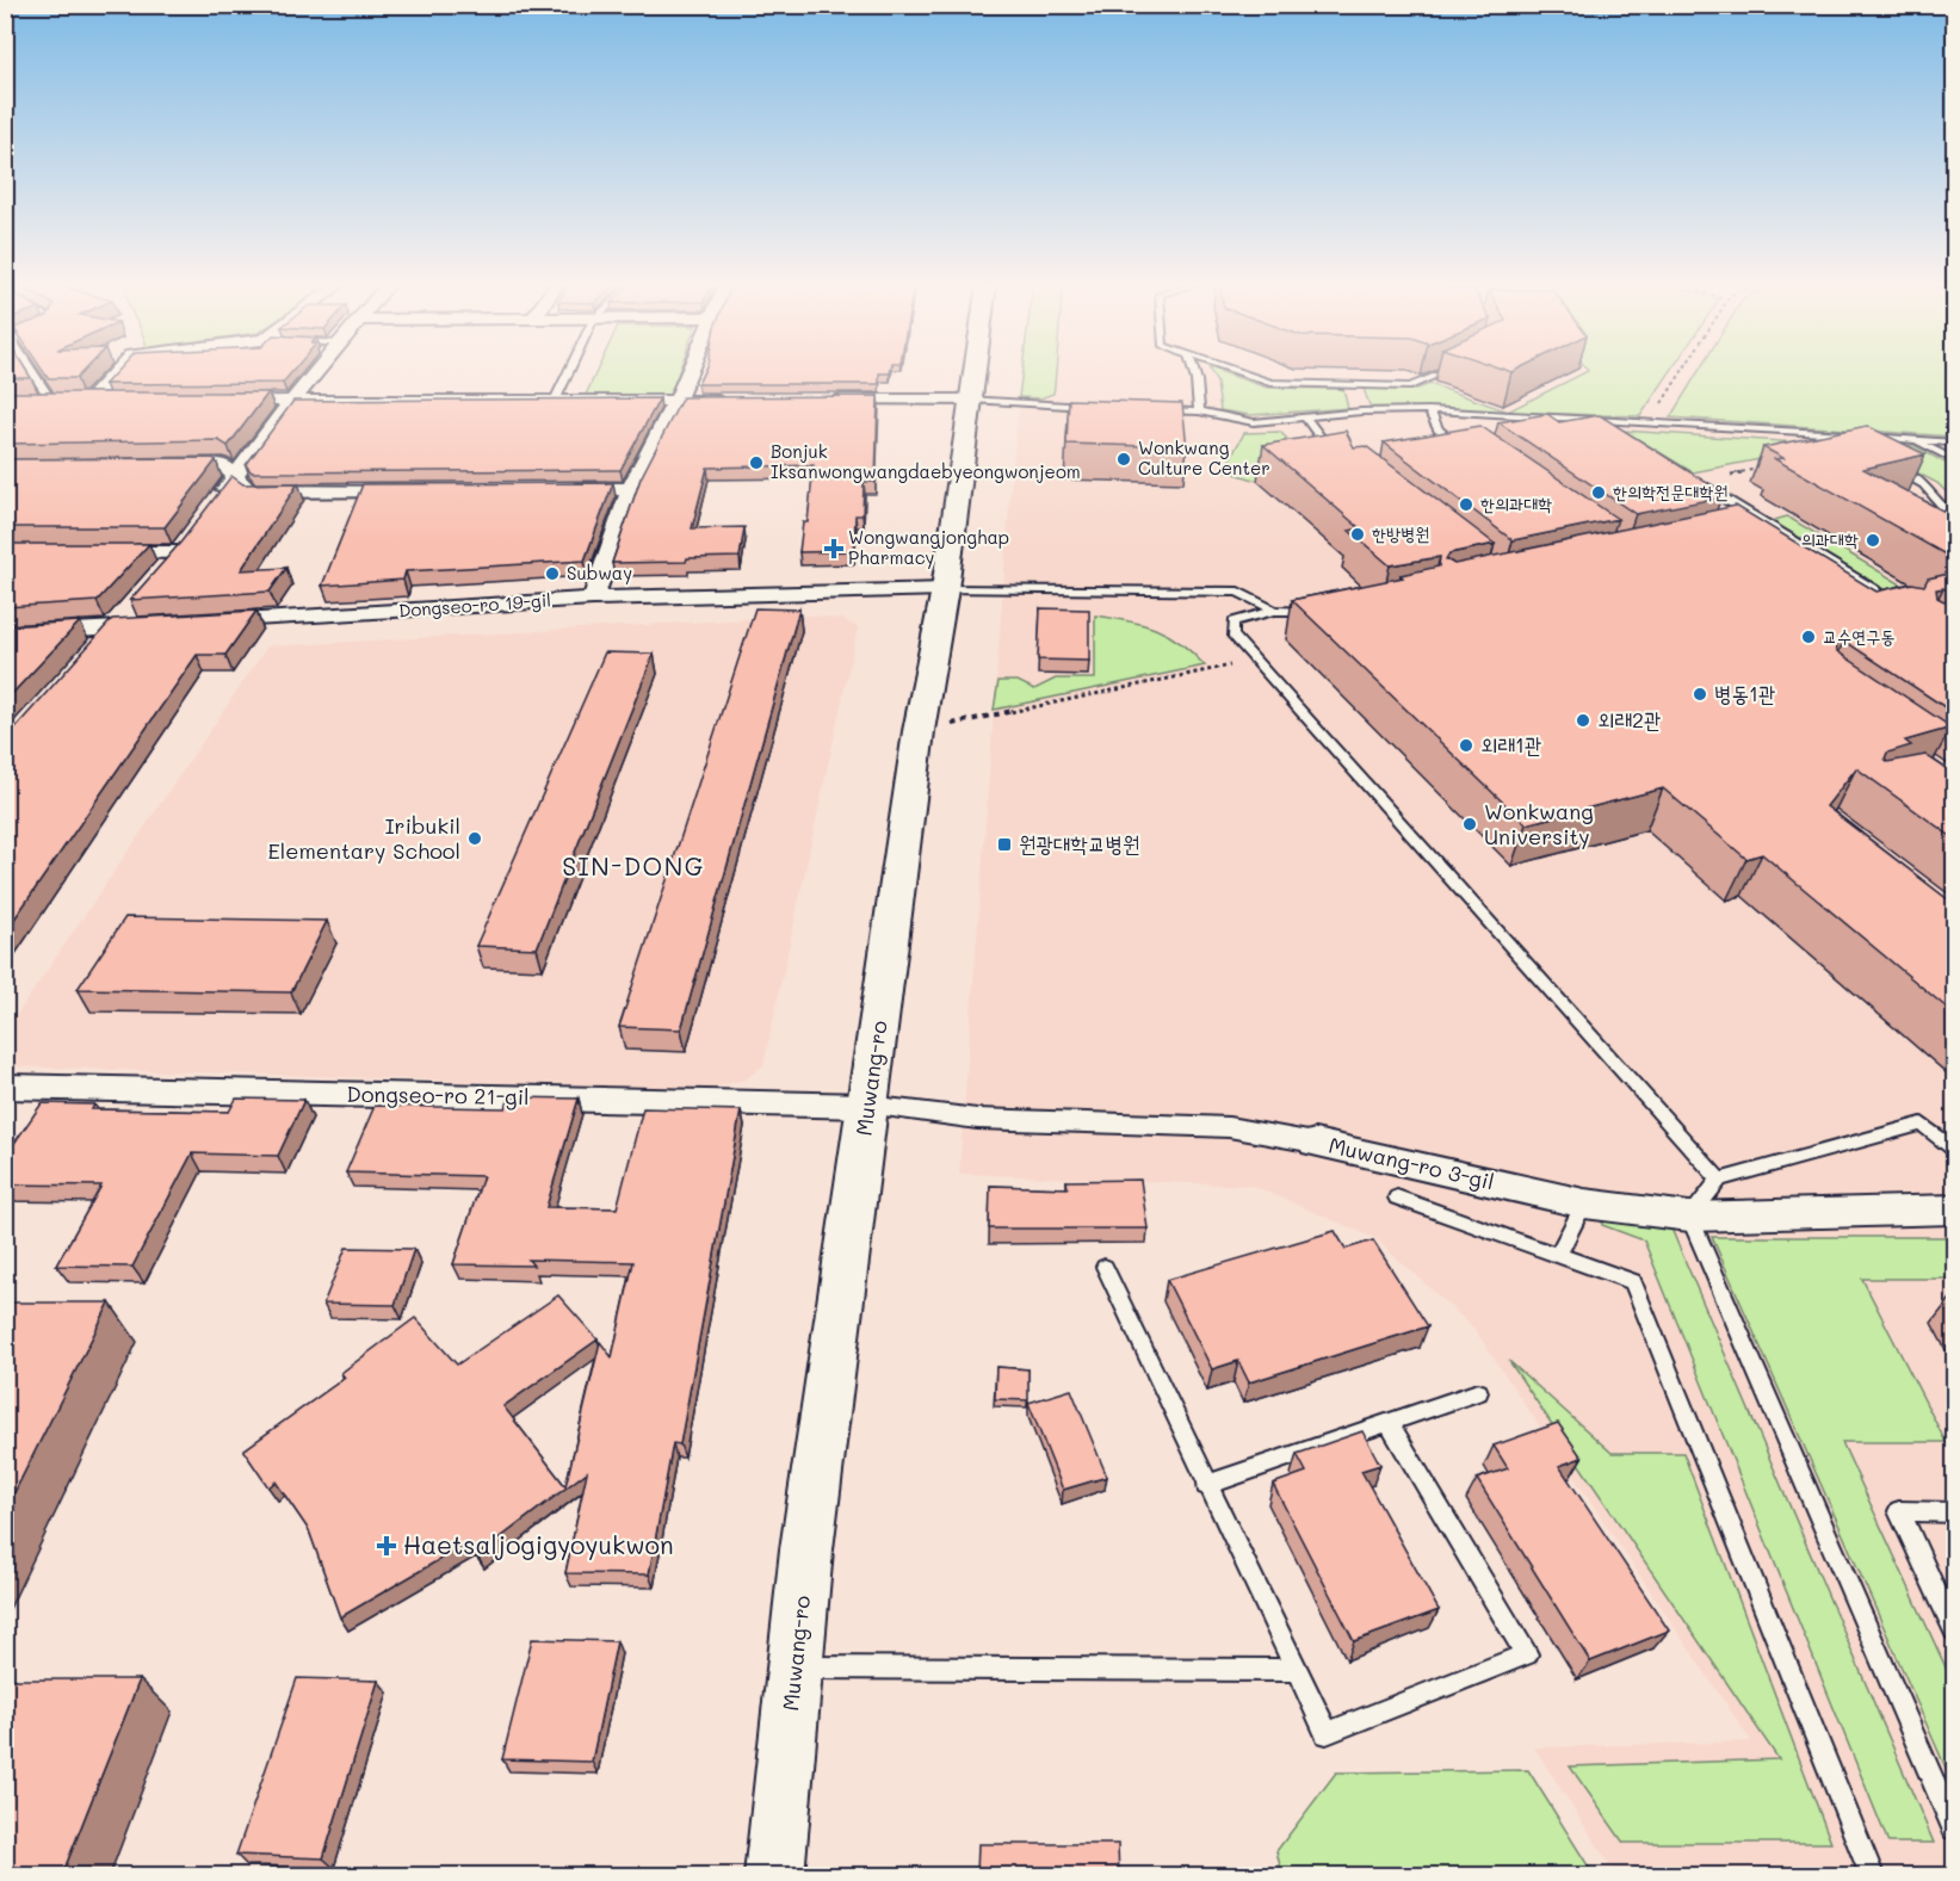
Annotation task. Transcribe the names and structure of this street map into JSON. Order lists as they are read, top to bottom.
{
  "streets": {
    "street": [
      "Dongseo-ro 19-gil",
      "Muwang-ro",
      "Dongseo-ro 21-gil",
      "Muwang-ro 3-gil"
    ]
  },
  "crossings": [
    ["Dongseo-ro 19-gil", "Muwang-ro"],
    ["Muwang-ro", "Dongseo-ro 21-gil"],
    ["Muwang-ro", "Muwang-ro 3-gil"],
    ["Dongseo-ro 21-gil", "Muwang-ro 3-gil"]
  ],
  "districts": ["SIN-DONG"],
  "places": {
    "other": [
      "Wonkwang Culture Center",
      "Bonjuk Iksanwongwangdaebyeongwonjeom",
      "한의학전문대학원",
      "한의과대학",
      "한방병원",
      "의과대학",
      "Subway",
      "교수연구동",
      "병동1관",
      "외래2관",
      "외래1관",
      "Wonkwang University",
      "Iribukil Elementary School"
    ],
    "health": ["Wongwangjonghap Pharmacy", "Haetsaljogigyoyukwon"],
    "transit": ["원광대학교병원"]
  }
}
